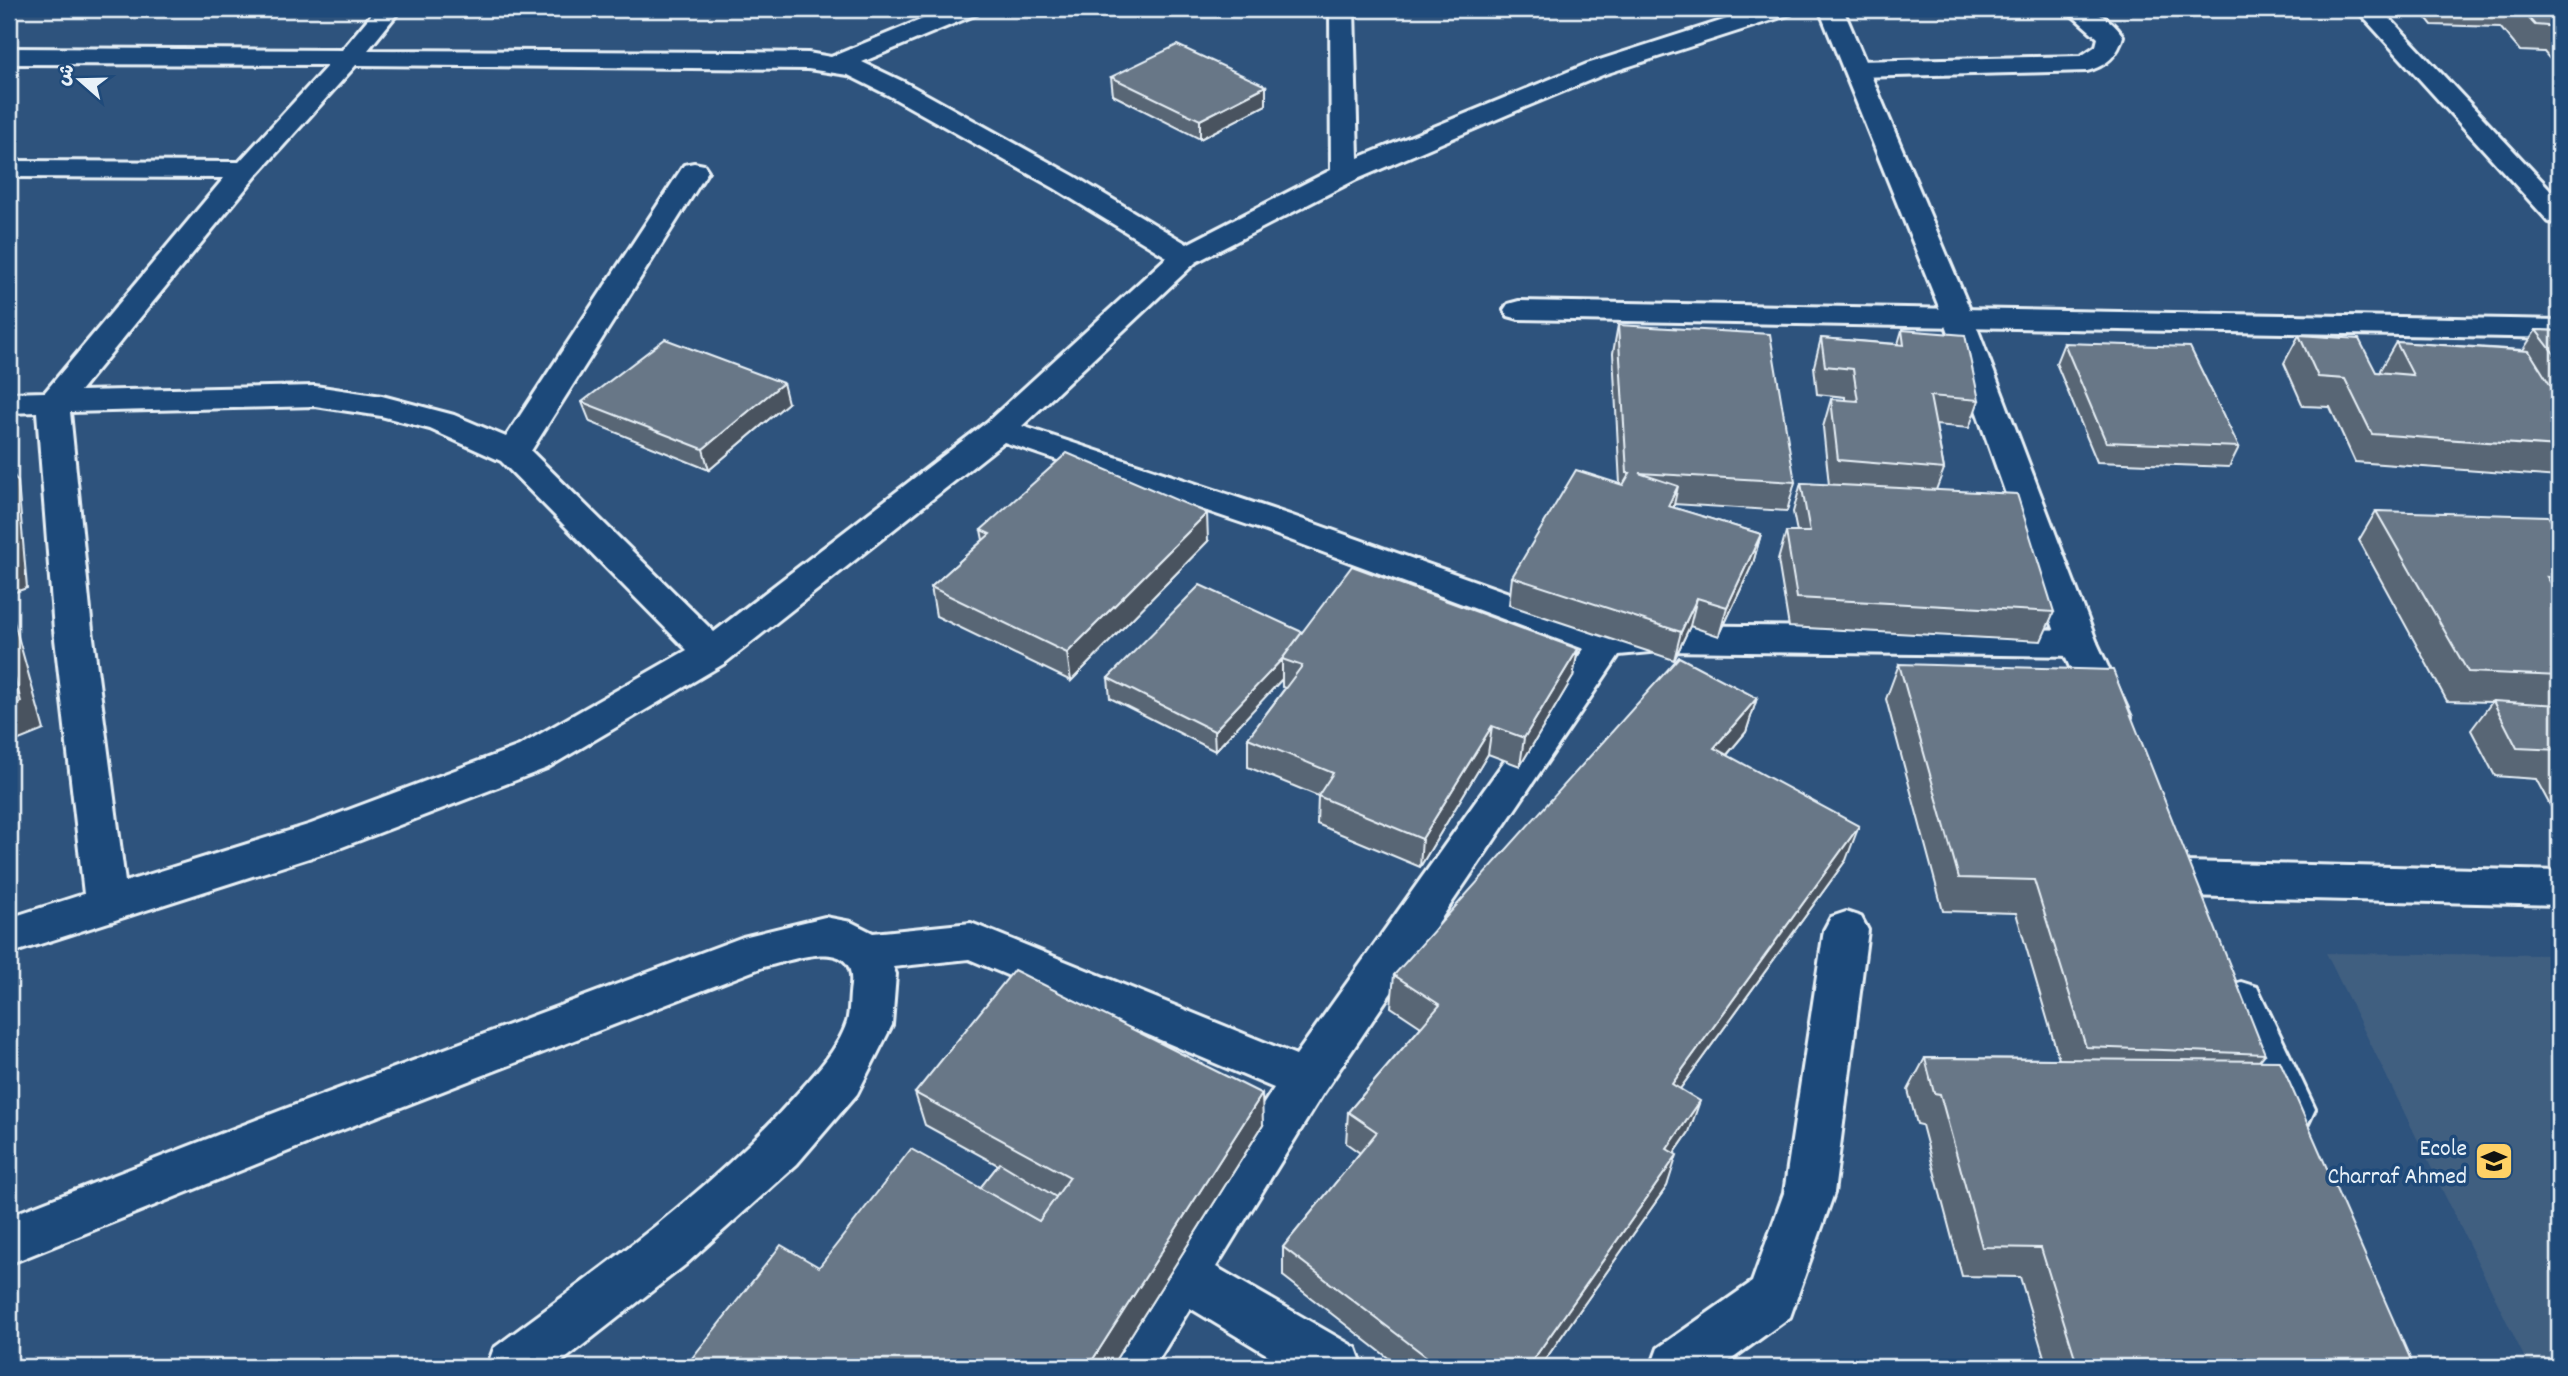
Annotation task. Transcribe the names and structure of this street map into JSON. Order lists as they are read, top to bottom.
{
  "places": {
    "school or university": ["Ecole Charraf Ahmed"]
  },
  "north": "left"
}
